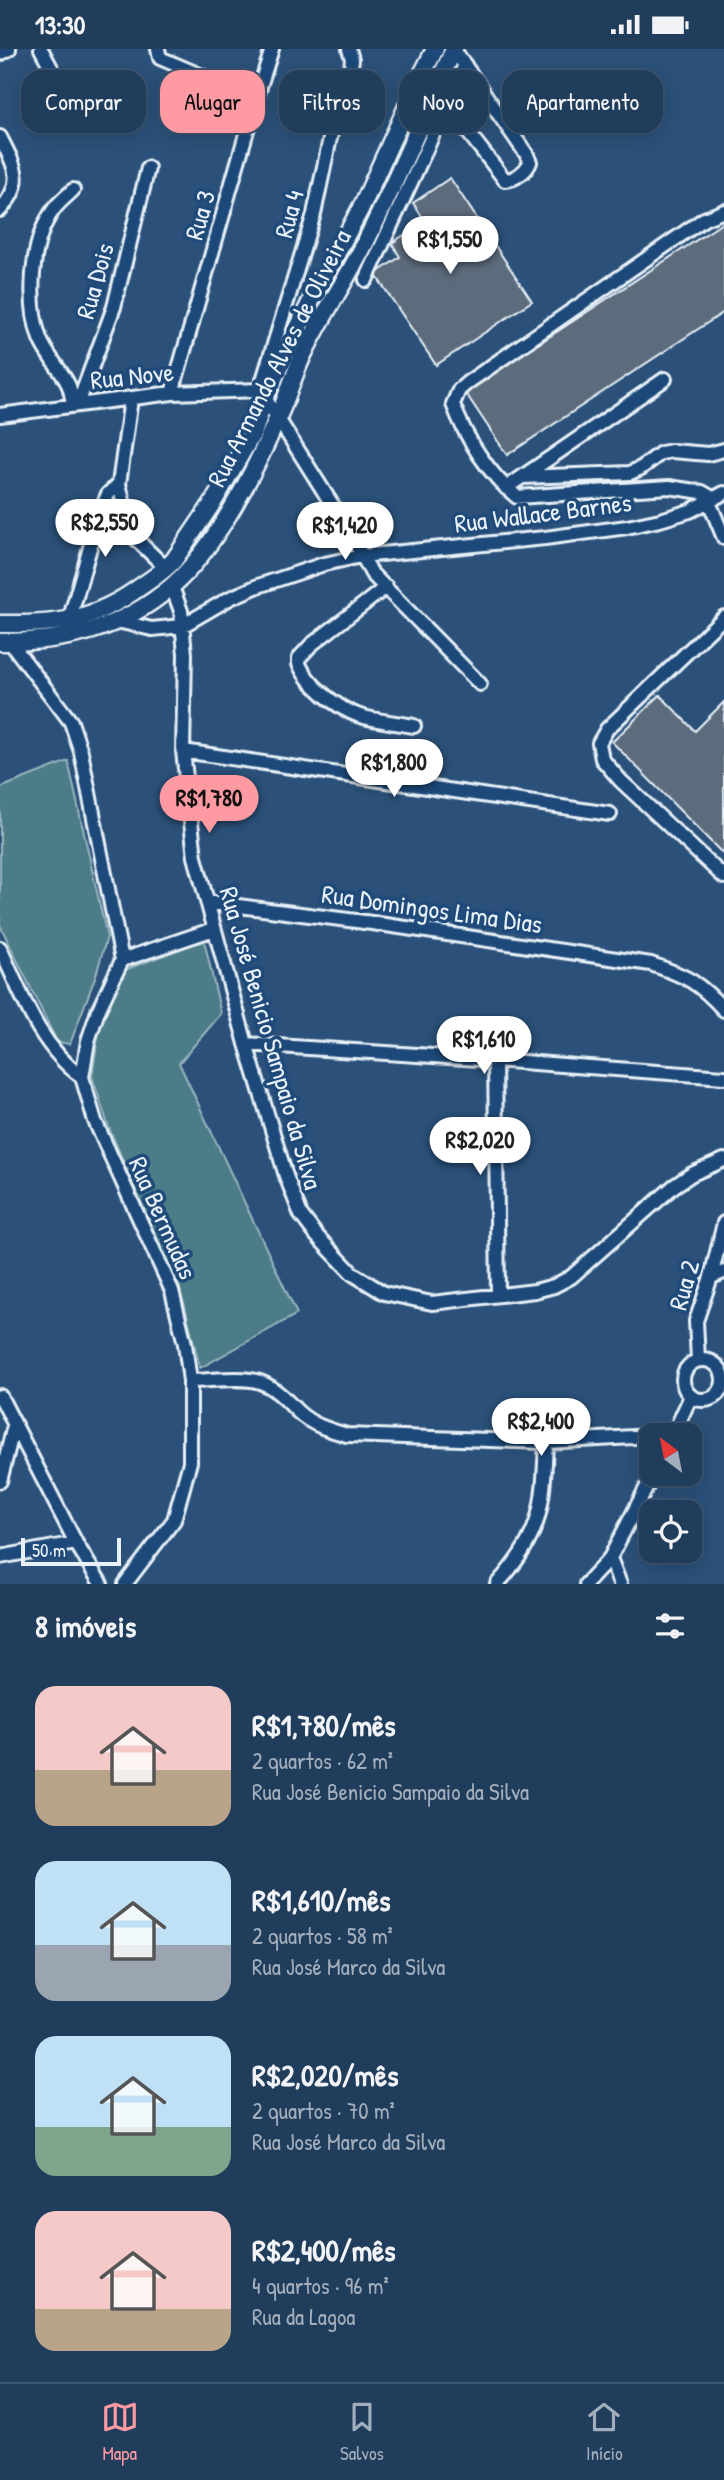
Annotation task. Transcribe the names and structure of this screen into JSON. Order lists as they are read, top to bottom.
{
  "streets": {
    "main road": ["Rua Armando Alves de Oliveira"],
    "street": [
      "Rua 4",
      "Rua 3",
      "Rua Dois",
      "Rua Nove",
      "Rua Wallace Barnes",
      "Rua Domingos Lima Dias",
      "Rua José Benicio Sampaio da Silva",
      "Rua Bermudas",
      "Rua 2"
    ]
  },
  "crossings": [
    ["Rua 4", "Rua Armando Alves de Oliveira"],
    ["Rua 4", "Rua Nove"],
    ["Rua 3", "Rua Nove"],
    ["Rua Dois", "Rua Nove"],
    ["Rua Armando Alves de Oliveira", "Rua Nove"],
    ["Rua Armando Alves de Oliveira", "Rua Wallace Barnes"],
    ["Rua Wallace Barnes", "Rua José Benicio Sampaio da Silva"],
    ["Rua Domingos Lima Dias", "Rua José Benicio Sampaio da Silva"]
  ],
  "scale_bar": "50 m",
  "north": "top left",
  "page": {
    "status": "13:30",
    "chip": [
      "Comprar",
      "Alugar",
      "Filtros",
      "Novo",
      "Apartamento"
    ],
    "price": [
      "R$1,550",
      "R$2,550",
      "R$1,420",
      "R$1,800",
      "R$1,780",
      "R$1,610",
      "R$2,020",
      "R$2,400"
    ],
    "scale": "50 m",
    "heading": "8 imóveis",
    "list": [
      {
        "name": "R$1,780/mês",
        "note": "2 quartos · 62 m² · Rua José Benicio Sampaio da Silva"
      },
      {
        "name": "R$1,610/mês",
        "note": "2 quartos · 58 m² · Rua José Marco da Silva"
      },
      {
        "name": "R$2,020/mês",
        "note": "2 quartos · 70 m² · Rua José Marco da Silva"
      },
      {
        "name": "R$2,400/mês",
        "note": "4 quartos · 96 m² · Rua da Lagoa"
      }
    ],
    "tabs": ["Mapa", "Salvos", "Início"]
  }
}
